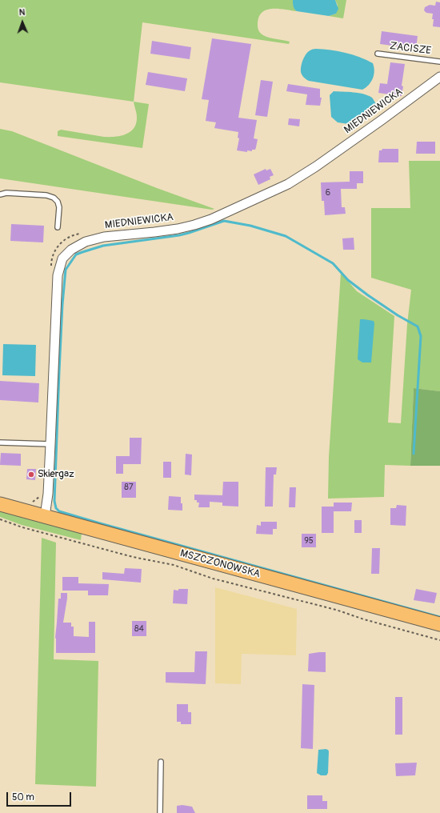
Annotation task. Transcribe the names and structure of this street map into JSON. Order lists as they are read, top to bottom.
{
  "streets": {
    "main road": ["MSZCZONOWSKA"],
    "street": ["MIEDNIEWICKA"],
    "lane": ["ZACISZE"]
  },
  "crossings": [
    ["MIEDNIEWICKA", "MSZCZONOWSKA"]
  ],
  "places": ["Skiergaz"],
  "house_numbers": [
    "6",
    "87",
    "95",
    "84"
  ],
  "scale_bar": "50 m",
  "north": "top"
}
